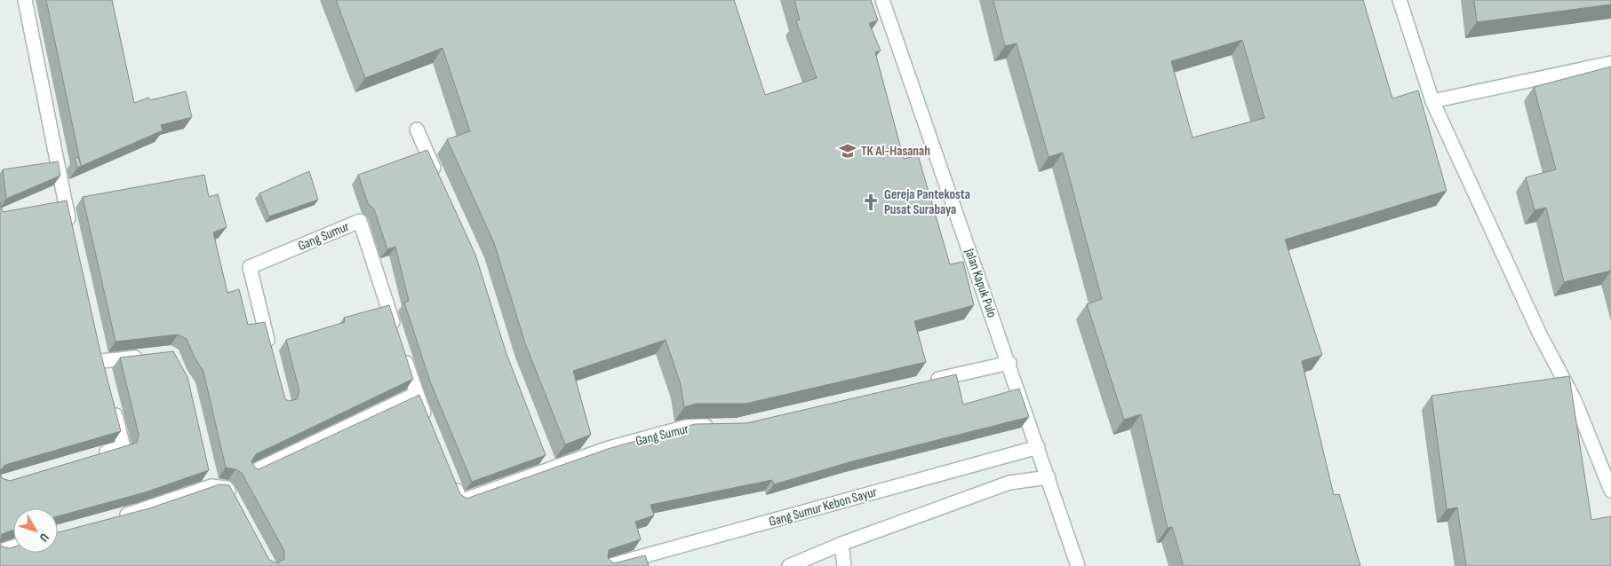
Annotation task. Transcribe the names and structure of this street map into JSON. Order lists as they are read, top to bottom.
{
  "streets": {
    "street": ["Gang Sumur", "Jalan Kapuk Pulo", "Gang Sumur Kebon Sayur"]
  },
  "crossings": [
    ["Jalan Kapuk Pulo", "Gang Sumur Kebon Sayur"]
  ],
  "places": {
    "school or university": ["TK Al-Hasanah"],
    "church": ["Gereja Pantekosta Pusat Surabaya"]
  },
  "north": "bottom right"
}
